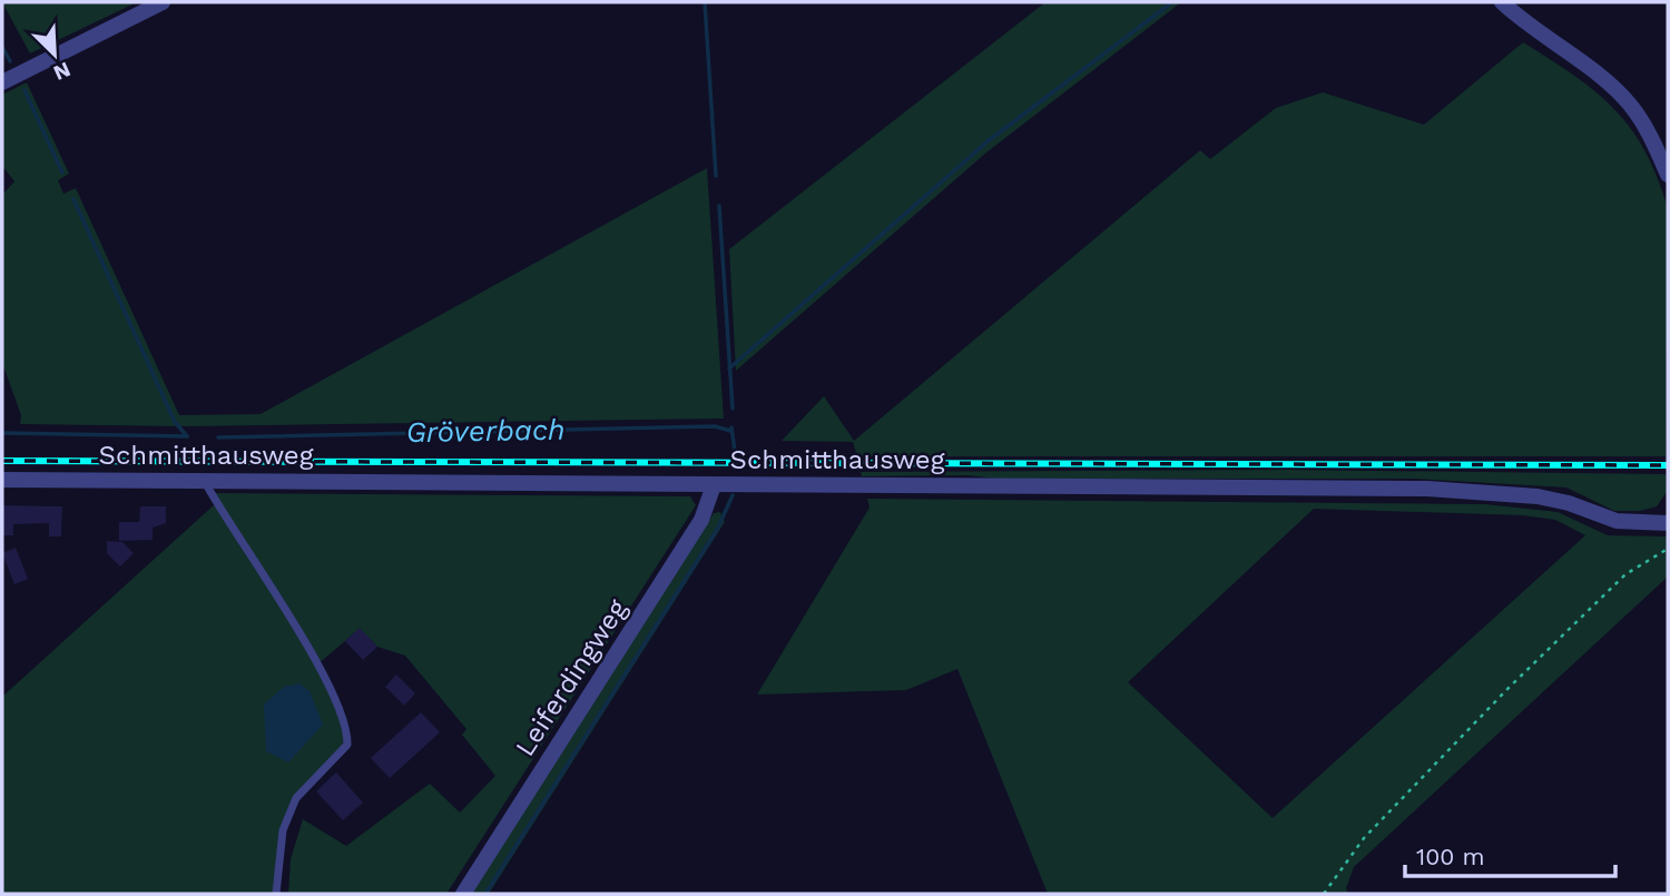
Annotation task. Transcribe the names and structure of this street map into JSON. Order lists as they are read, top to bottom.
{
  "streets": {
    "street": ["Schmitthausweg", "Leiferdingweg"]
  },
  "crossings": [
    ["Schmitthausweg", "Leiferdingweg"]
  ],
  "water": ["Gröverbach"],
  "scale_bar": "100 m",
  "north": "bottom right"
}
